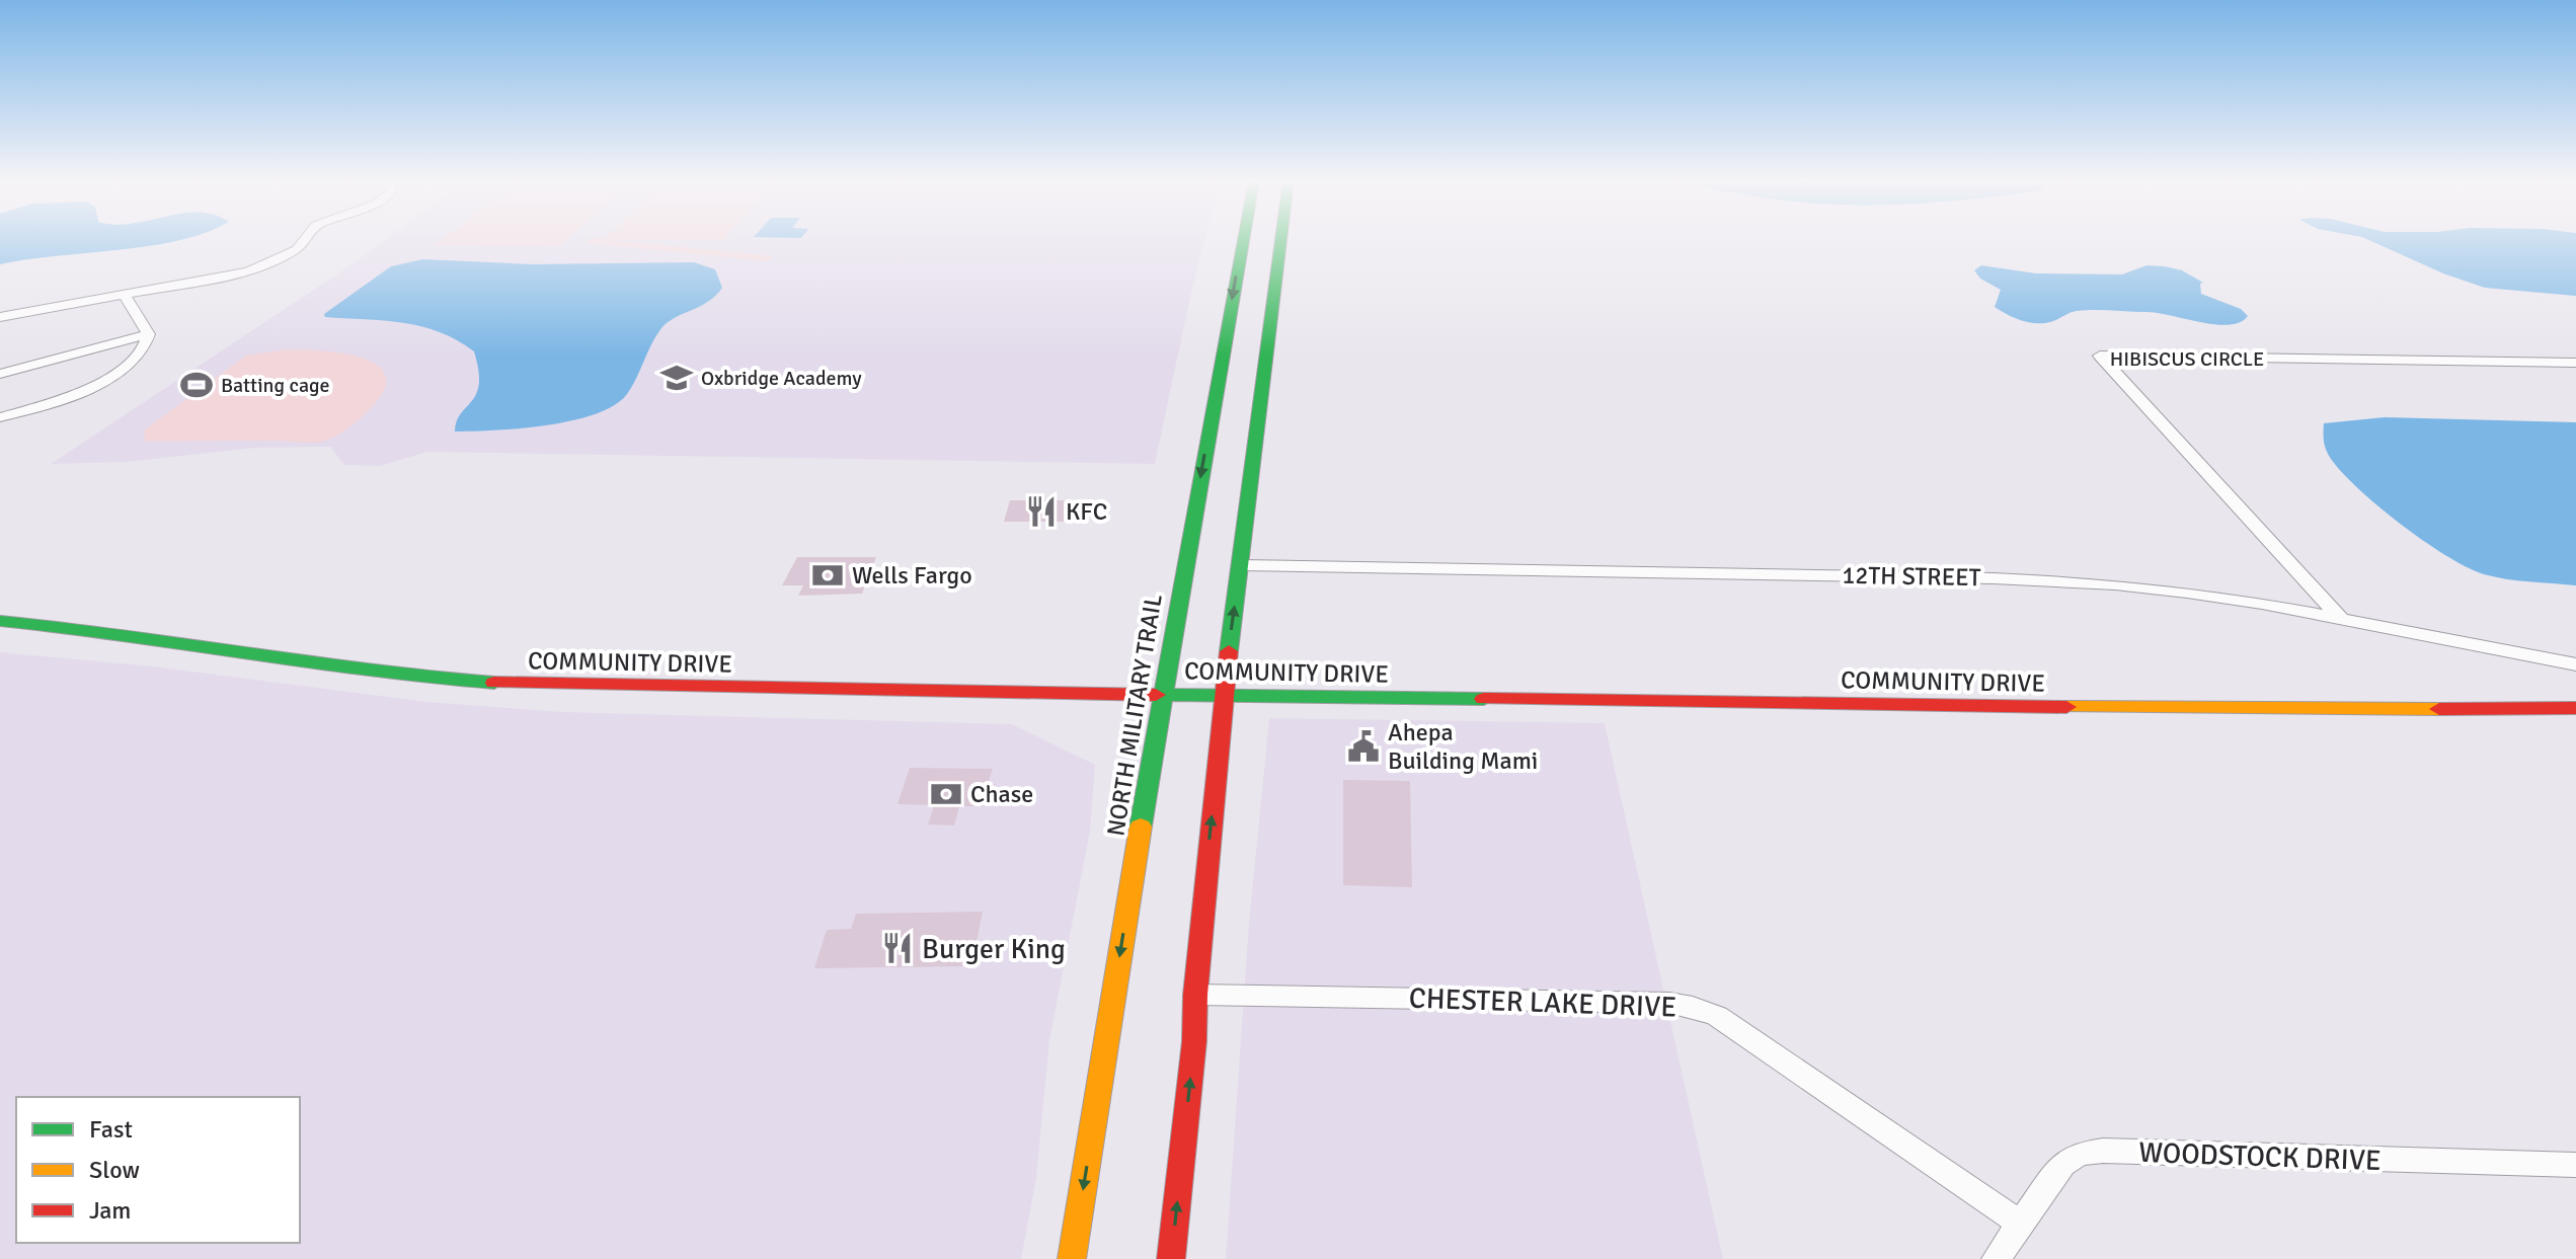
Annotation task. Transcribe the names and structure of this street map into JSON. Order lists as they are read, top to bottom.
{
  "streets": {
    "main road": ["COMMUNITY DRIVE", "NORTH MILITARY TRAIL"],
    "street": [
      "HIBISCUS CIRCLE",
      "12TH STREET",
      "CHESTER LAKE DRIVE",
      "WOODSTOCK DRIVE"
    ]
  },
  "crossings": [
    ["HIBISCUS CIRCLE", "12TH STREET"],
    ["COMMUNITY DRIVE", "NORTH MILITARY TRAIL"],
    ["CHESTER LAKE DRIVE", "WOODSTOCK DRIVE"]
  ],
  "places": {
    "school or university": ["Oxbridge Academy"],
    "sports": ["Batting cage"],
    "restaurant": ["KFC", "Burger King"],
    "bank": ["Wells Fargo", "Chase"],
    "public building": ["Ahepa Building Mami"]
  },
  "legend": ["Fast", "Slow", "Jam"]
}
